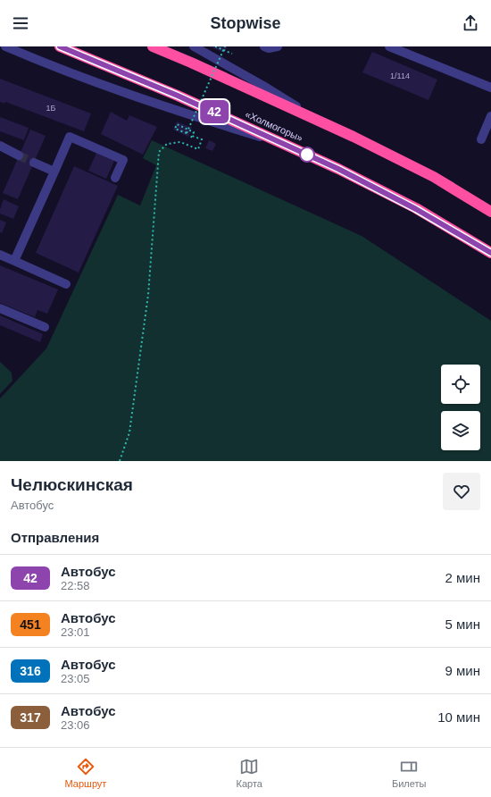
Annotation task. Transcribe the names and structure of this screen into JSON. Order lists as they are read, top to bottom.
{
  "streets": {
    "highway": ["«Холмогоры»"]
  },
  "lines": ["bus line 42"],
  "house_numbers": ["1/114", "1Б"],
  "page": {
    "header": "Stopwise",
    "on_map": "42",
    "heading": [
      ["Челюскинская", "Автобус"],
      "Отправления"
    ],
    "list": [
      {
        "mark": "42",
        "name": "Автобус",
        "note": "22:58",
        "value": "2 мин"
      },
      {
        "mark": "451",
        "name": "Автобус",
        "note": "23:01",
        "value": "5 мин"
      },
      {
        "mark": "316",
        "name": "Автобус",
        "note": "23:05",
        "value": "9 мин"
      },
      {
        "mark": "317",
        "name": "Автобус",
        "note": "23:06",
        "value": "10 мин"
      }
    ],
    "tabs": ["Маршрут", "Карта", "Билеты"]
  }
}
